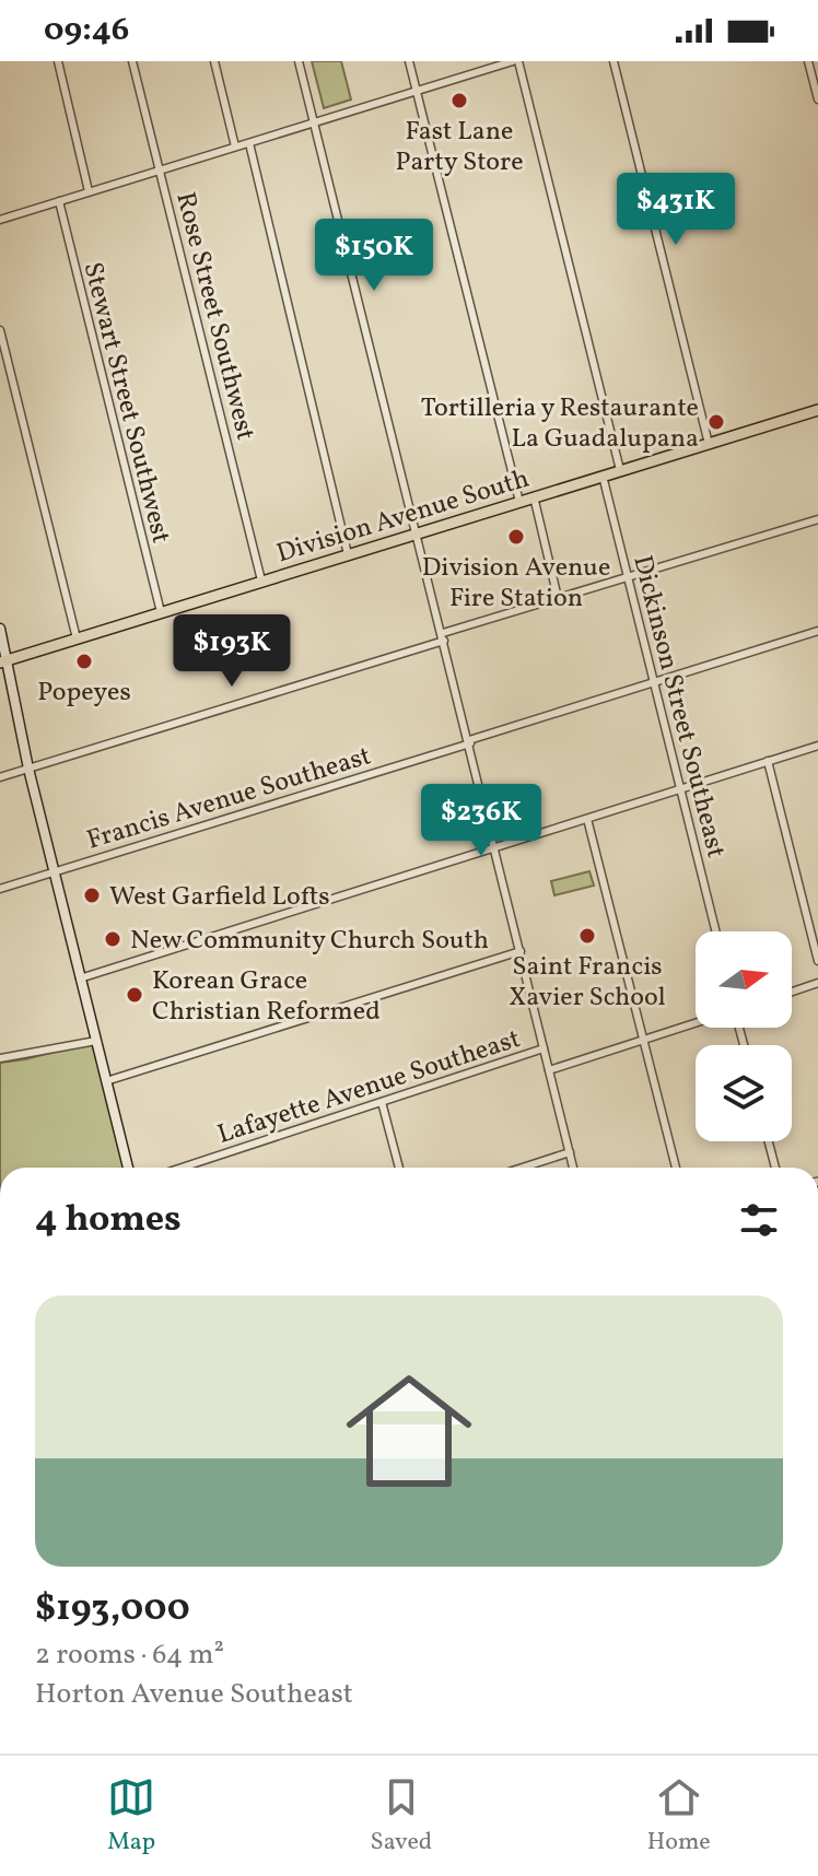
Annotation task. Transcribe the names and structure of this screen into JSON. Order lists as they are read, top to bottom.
{
  "streets": {
    "main road": ["Division Avenue South"],
    "street": [
      "Rose Street Southwest",
      "Stewart Street Southwest",
      "Dickinson Street Southeast",
      "Francis Avenue Southeast",
      "Lafayette Avenue Southeast"
    ]
  },
  "crossings": [
    ["Rose Street Southwest", "Division Avenue South"],
    ["Stewart Street Southwest", "Division Avenue South"],
    ["Division Avenue South", "Dickinson Street Southeast"],
    ["Dickinson Street Southeast", "Francis Avenue Southeast"]
  ],
  "places": [
    "Fast Lane Party Store",
    "Tortilleria y Restaurante La Guadalupana",
    "Division Avenue Fire Station",
    "Popeyes",
    "West Garfield Lofts",
    "Saint Francis Xavier School",
    "New Community Church South",
    "Korean Grace Christian Reformed"
  ],
  "north": "right",
  "page": {
    "status": "09:46",
    "price": [
      "$431K",
      "$150K",
      "$193K",
      "$236K"
    ],
    "heading": "4 homes",
    "list": [
      {
        "name": "$193,000",
        "note": "2 rooms · 64 m² · Horton Avenue Southeast"
      }
    ],
    "tabs": ["Map", "Saved", "Home"]
  }
}
